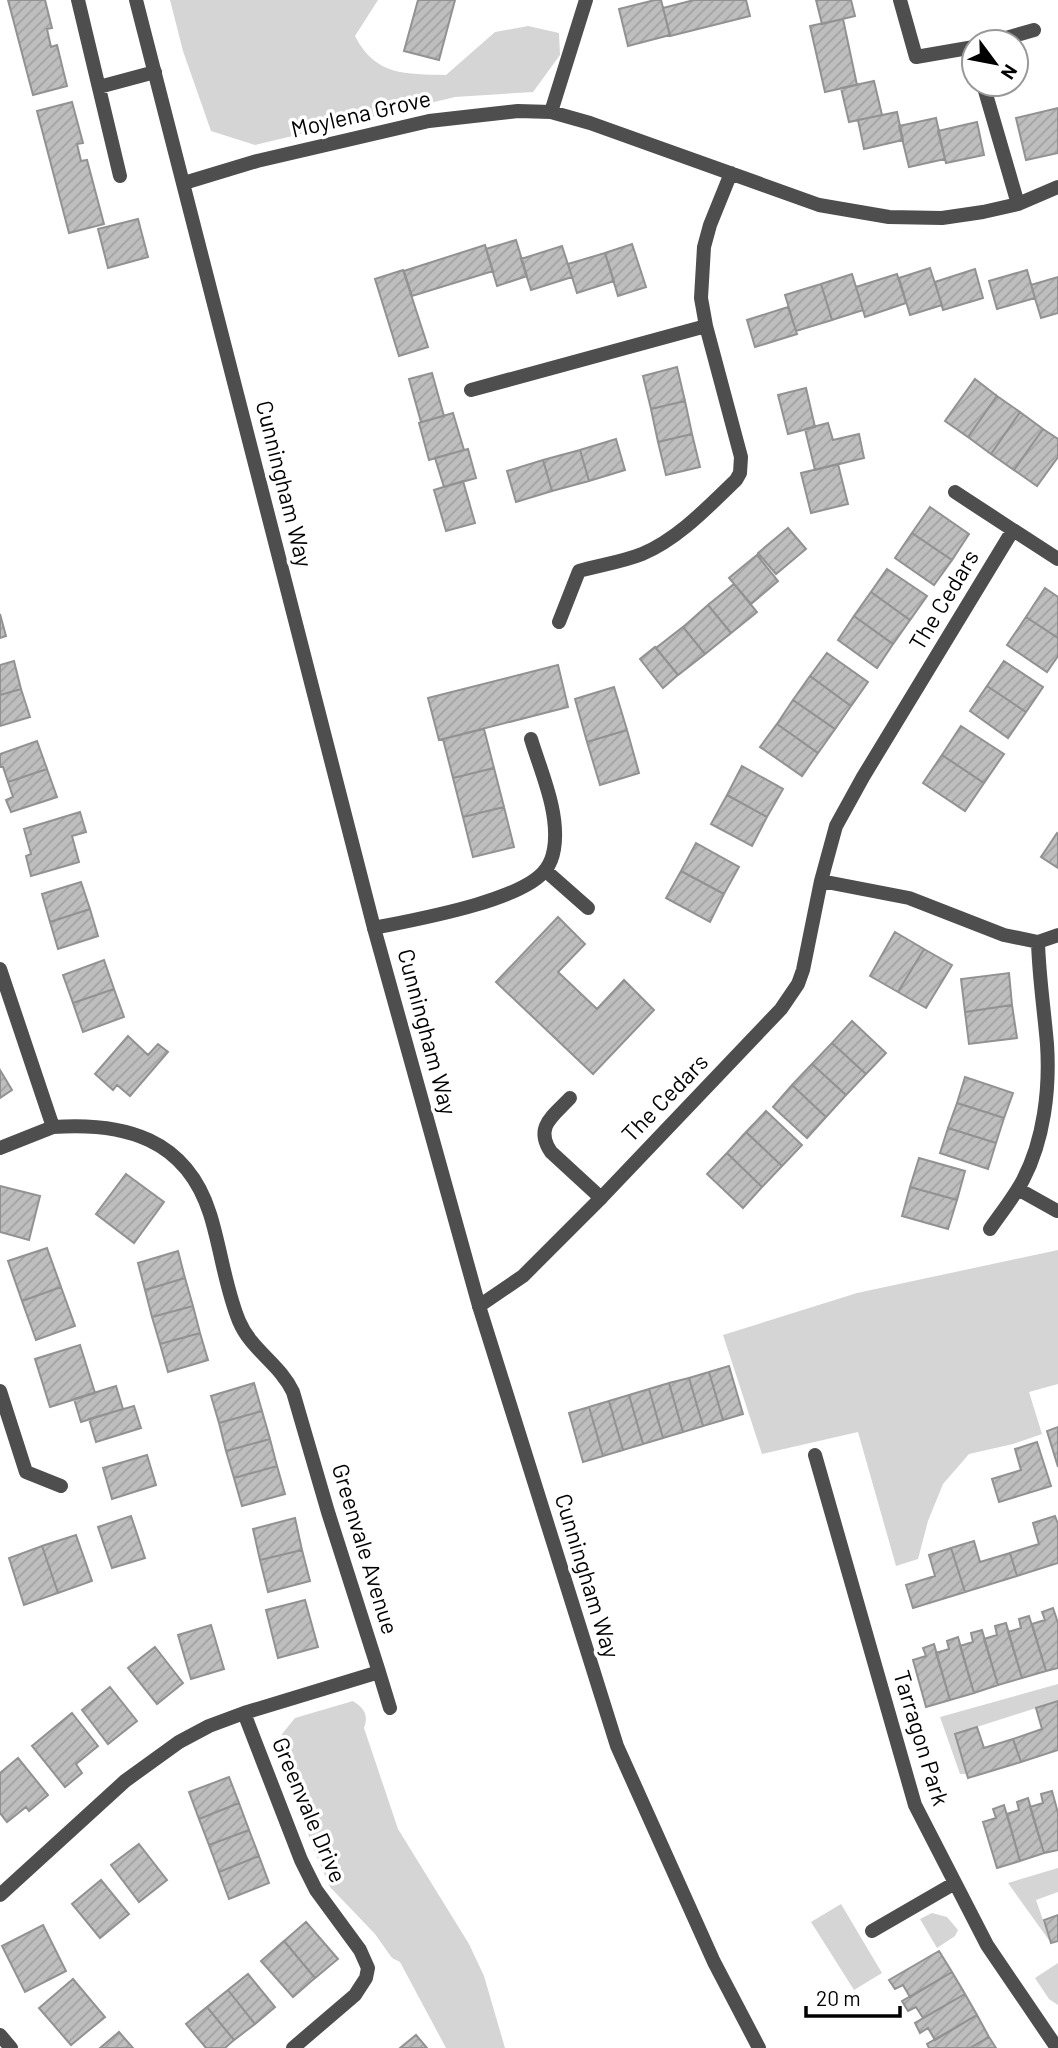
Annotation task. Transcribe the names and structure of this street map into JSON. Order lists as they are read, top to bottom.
{
  "streets": {
    "street": [
      "Moylena Grove",
      "Cunningham Way",
      "The Cedars",
      "Greenvale Avenue",
      "Tarragon Park",
      "Greenvale Drive"
    ]
  },
  "crossings": [
    ["Moylena Grove", "Cunningham Way"],
    ["Cunningham Way", "The Cedars"]
  ],
  "scale_bar": "20 m",
  "north": "bottom right"
}
